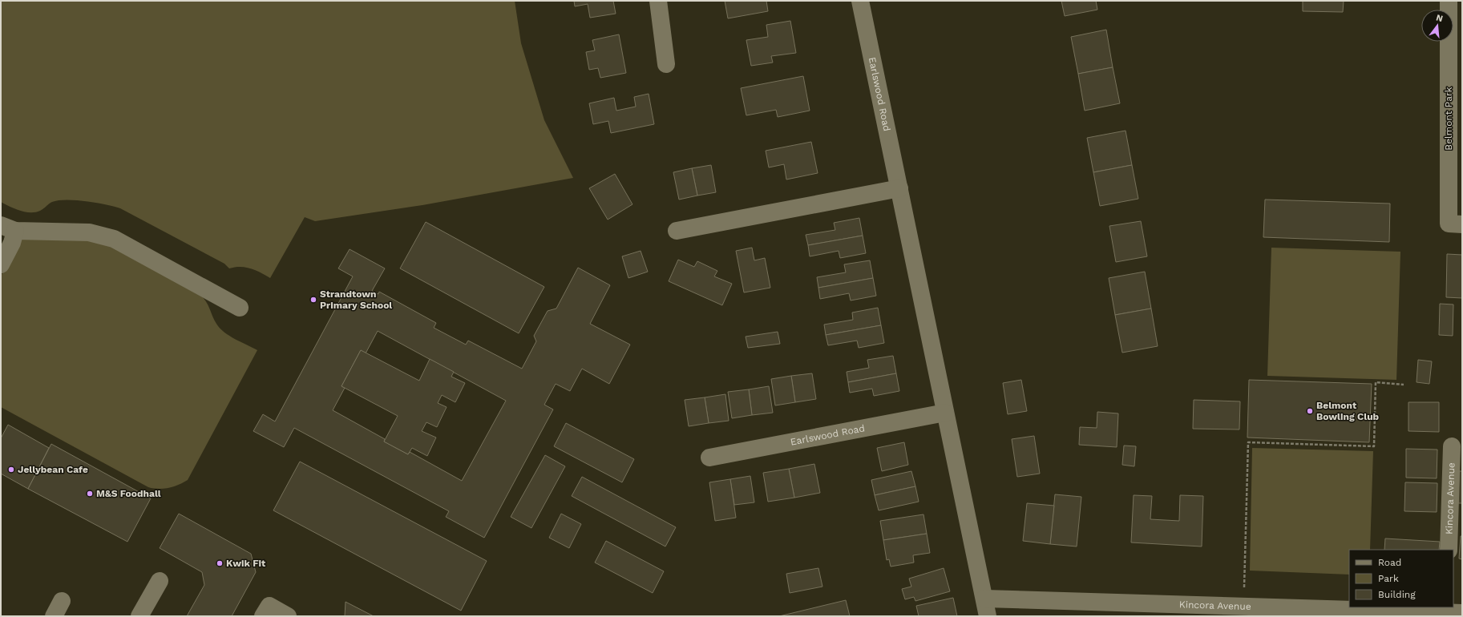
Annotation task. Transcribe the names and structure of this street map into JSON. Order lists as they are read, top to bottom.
{
  "streets": {
    "street": ["Earlswood Road", "Belmont Park", "Kincora Avenue"]
  },
  "crossings": [
    ["Earlswood Road", "Kincora Avenue"]
  ],
  "places": [
    "Strandtown Primary School",
    "Belmont Bowling Club",
    "Jellybean Cafe",
    "M&S Foodhall",
    "Kwik Fit"
  ],
  "legend": ["Road", "Park", "Building"],
  "north": "top"
}
